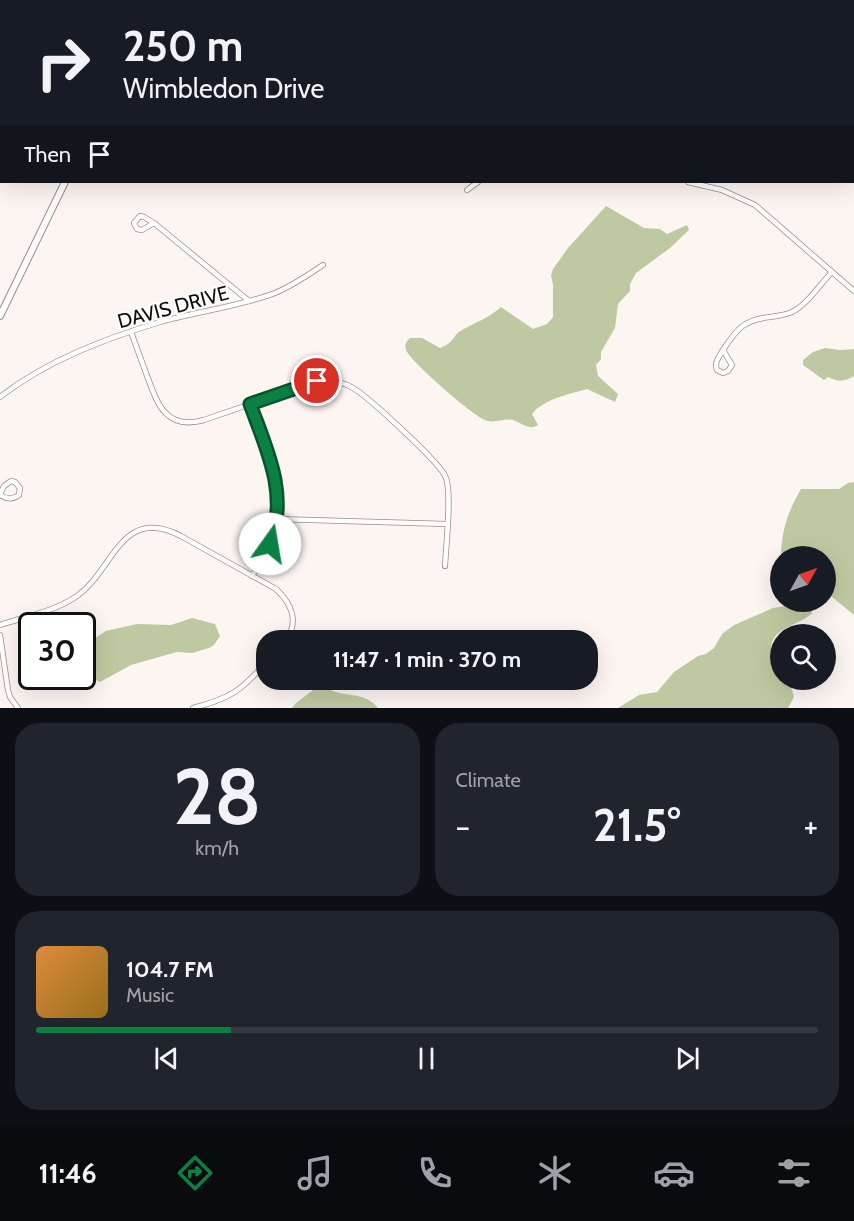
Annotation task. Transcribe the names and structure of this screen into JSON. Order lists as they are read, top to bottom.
{
  "streets": {
    "street": ["DAVIS DRIVE"]
  },
  "north": "top right",
  "page": {
    "turn": ["250 m", "Wimbledon Drive"],
    "then": "Then",
    "limit": "30",
    "trip": "11:47 · 1 min · 370 m",
    "tile": [
      ["28", "km/h"],
      "Climate"
    ],
    "heat": ["−", "21.5°", "+"],
    "song": ["104.7 FM", "Music"],
    "tabs": "11:46"
  }
}
